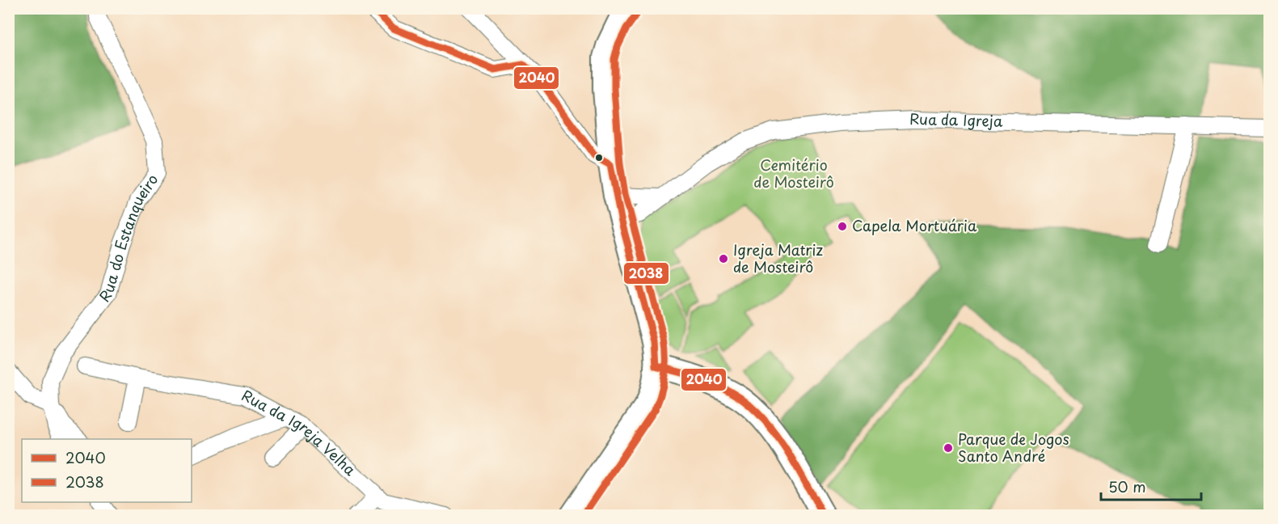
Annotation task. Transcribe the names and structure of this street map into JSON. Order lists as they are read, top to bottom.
{
  "streets": {
    "street": ["Rua da Igreja", "Rua do Estanqueiro", "Rua da Igreja Velha"]
  },
  "parks": ["Cemitério de Mosteirô"],
  "places": ["Capela Mortuária", "Igreja Matriz de Mosteirô", "Parque de Jogos Santo André"],
  "lines": ["transit line 2040", "transit line 2038"],
  "legend": ["2040", "2038"],
  "scale_bar": "50 m"
}
